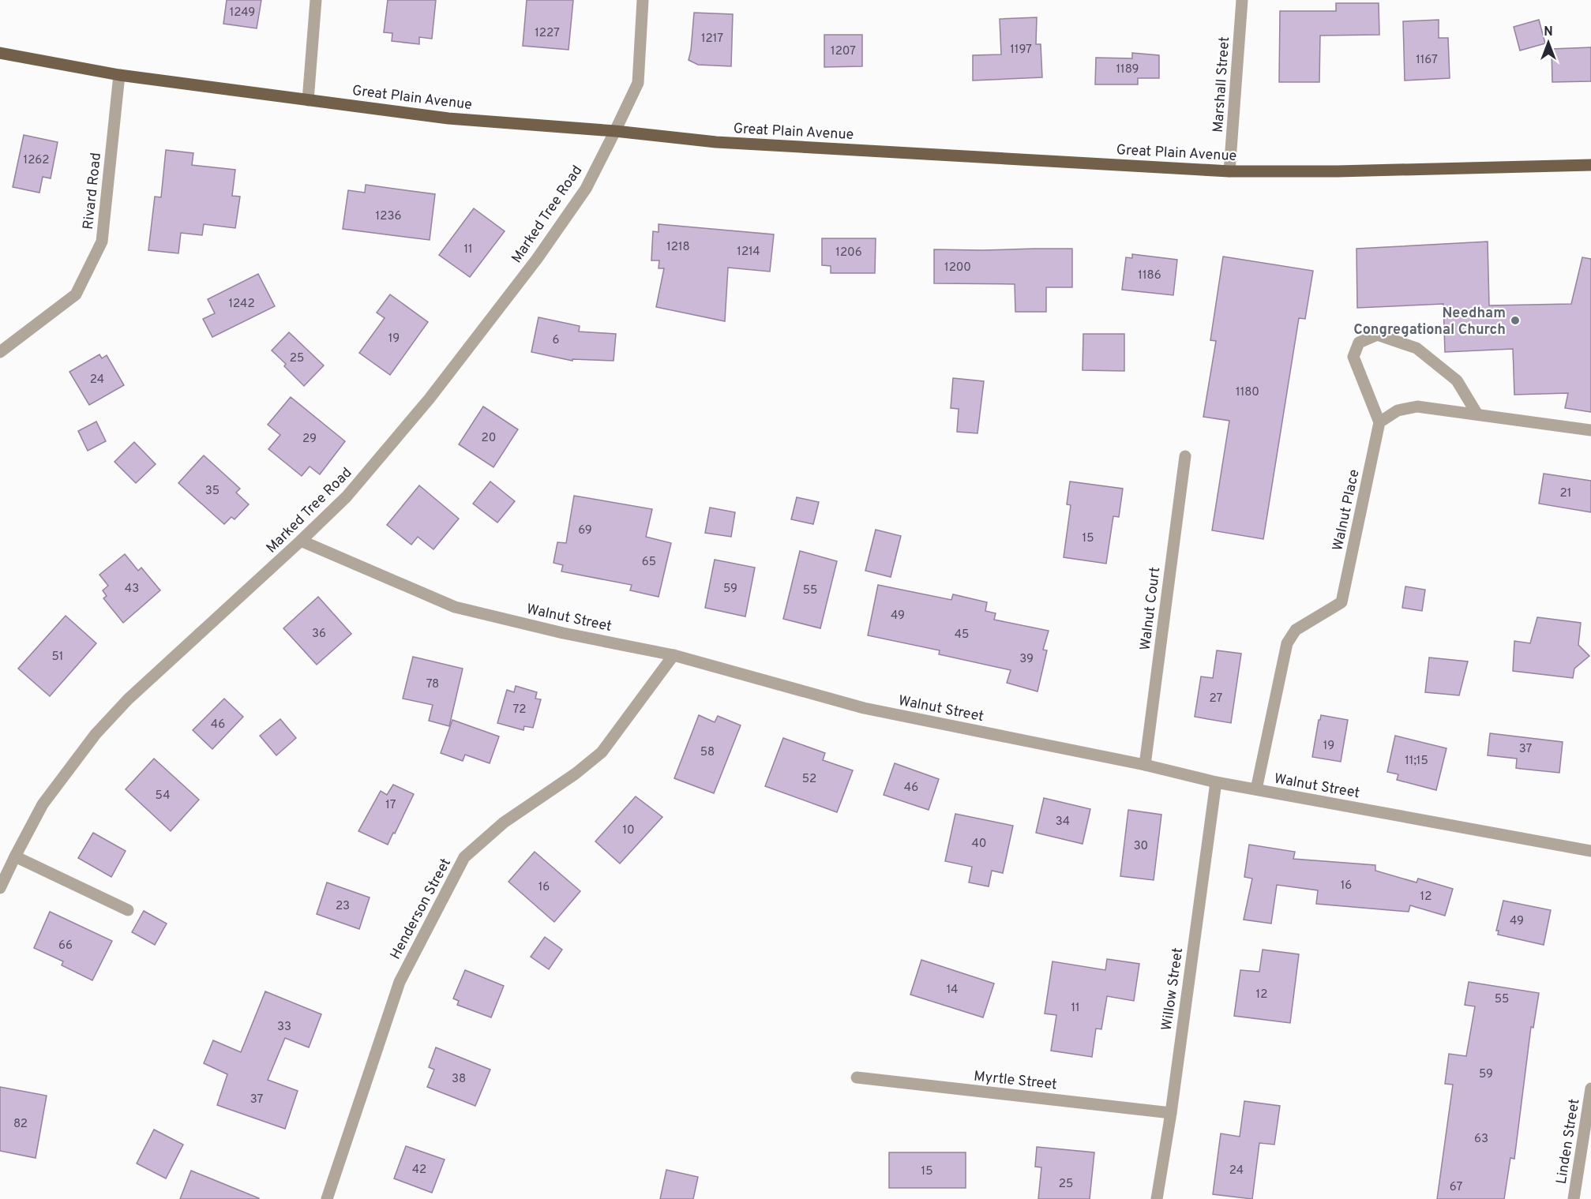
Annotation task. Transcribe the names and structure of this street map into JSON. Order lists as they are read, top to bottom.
{
  "streets": {
    "main road": ["Great Plain Avenue"],
    "street": [
      "Marshall Street",
      "Rivard Road",
      "Marked Tree Road",
      "Walnut Place",
      "Walnut Court",
      "Walnut Street",
      "Henderson Street",
      "Willow Street",
      "Myrtle Street",
      "Linden Street"
    ]
  },
  "crossings": [
    ["Marshall Street", "Great Plain Avenue"],
    ["Great Plain Avenue", "Rivard Road"],
    ["Great Plain Avenue", "Marked Tree Road"],
    ["Marked Tree Road", "Walnut Street"],
    ["Walnut Place", "Walnut Street"],
    ["Walnut Court", "Walnut Street"],
    ["Walnut Street", "Henderson Street"],
    ["Walnut Street", "Willow Street"],
    ["Willow Street", "Myrtle Street"]
  ],
  "places": ["Needham Congregational Church"],
  "house_numbers": [
    "1249",
    "1227",
    "1217",
    "1197",
    "1207",
    "1167",
    "1189",
    "1262",
    "1236",
    "1218",
    "11",
    "1214",
    "1206",
    "1200",
    "1186",
    "1242",
    "19",
    "6",
    "25",
    "24",
    "1180",
    "20",
    "29",
    "35",
    "21",
    "69",
    "15",
    "65",
    "43",
    "59",
    "55",
    "49",
    "36",
    "45",
    "51",
    "39",
    "78",
    "27",
    "72",
    "46",
    "19",
    "37",
    "58",
    "11;15",
    "52",
    "46",
    "54",
    "17",
    "34",
    "10",
    "40",
    "30",
    "16",
    "16",
    "12",
    "23",
    "49",
    "66",
    "14",
    "12",
    "55",
    "11",
    "33",
    "59",
    "38",
    "37",
    "82",
    "63",
    "42",
    "24",
    "15",
    "25",
    "67"
  ],
  "north": "top"
}
